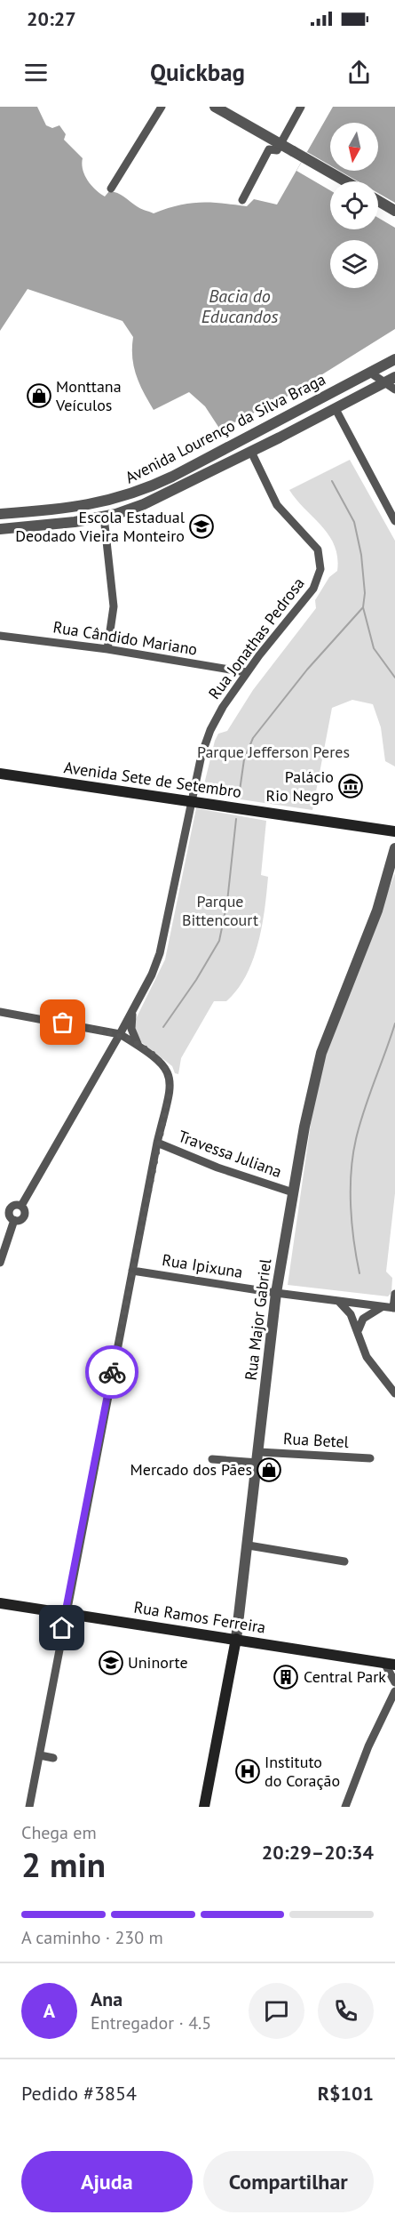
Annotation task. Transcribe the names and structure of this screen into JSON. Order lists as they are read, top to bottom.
{
  "streets": {
    "main road": ["Avenida Sete de Setembro", "Rua Major Gabriel", "Rua Ramos Ferreira"],
    "street": [
      "Avenida Lourenço da Silva Braga",
      "Rua Cândido Mariano",
      "Rua Jonathas Pedrosa",
      "Travessa Juliana",
      "Rua Ipixuna",
      "Rua Betel"
    ]
  },
  "crossings": [
    ["Avenida Lourenço da Silva Braga", "Rua Jonathas Pedrosa"],
    ["Rua Cândido Mariano", "Rua Jonathas Pedrosa"],
    ["Rua Jonathas Pedrosa", "Avenida Sete de Setembro"],
    ["Travessa Juliana", "Rua Major Gabriel"],
    ["Rua Ipixuna", "Rua Major Gabriel"],
    ["Rua Major Gabriel", "Rua Betel"],
    ["Rua Major Gabriel", "Rua Ramos Ferreira"]
  ],
  "water": ["Bacia do Educandos"],
  "parks": ["Parque Jefferson Peres", "Parque Bittencourt"],
  "places": {
    "shop": ["Monttana Veículos", "Mercado dos Pães"],
    "school or university": ["Escola Estadual Deodado Vieira Monteiro", "Uninorte"],
    "museum": ["Palácio Rio Negro"],
    "building": ["Central Park"],
    "hospital": ["Instituto do Coração"]
  },
  "north": "bottom",
  "page": {
    "status": "20:27",
    "header": "Quickbag",
    "heading": ["2 min", "Chega em", "20:29–20:34"],
    "panel": [
      "Ana",
      "Entregador · 4.5",
      "Pedido #3854",
      "R$101"
    ],
    "bar": "A caminho · 230 m",
    "round": "A",
    "buttons": ["Ajuda", "Compartilhar"]
  }
}
